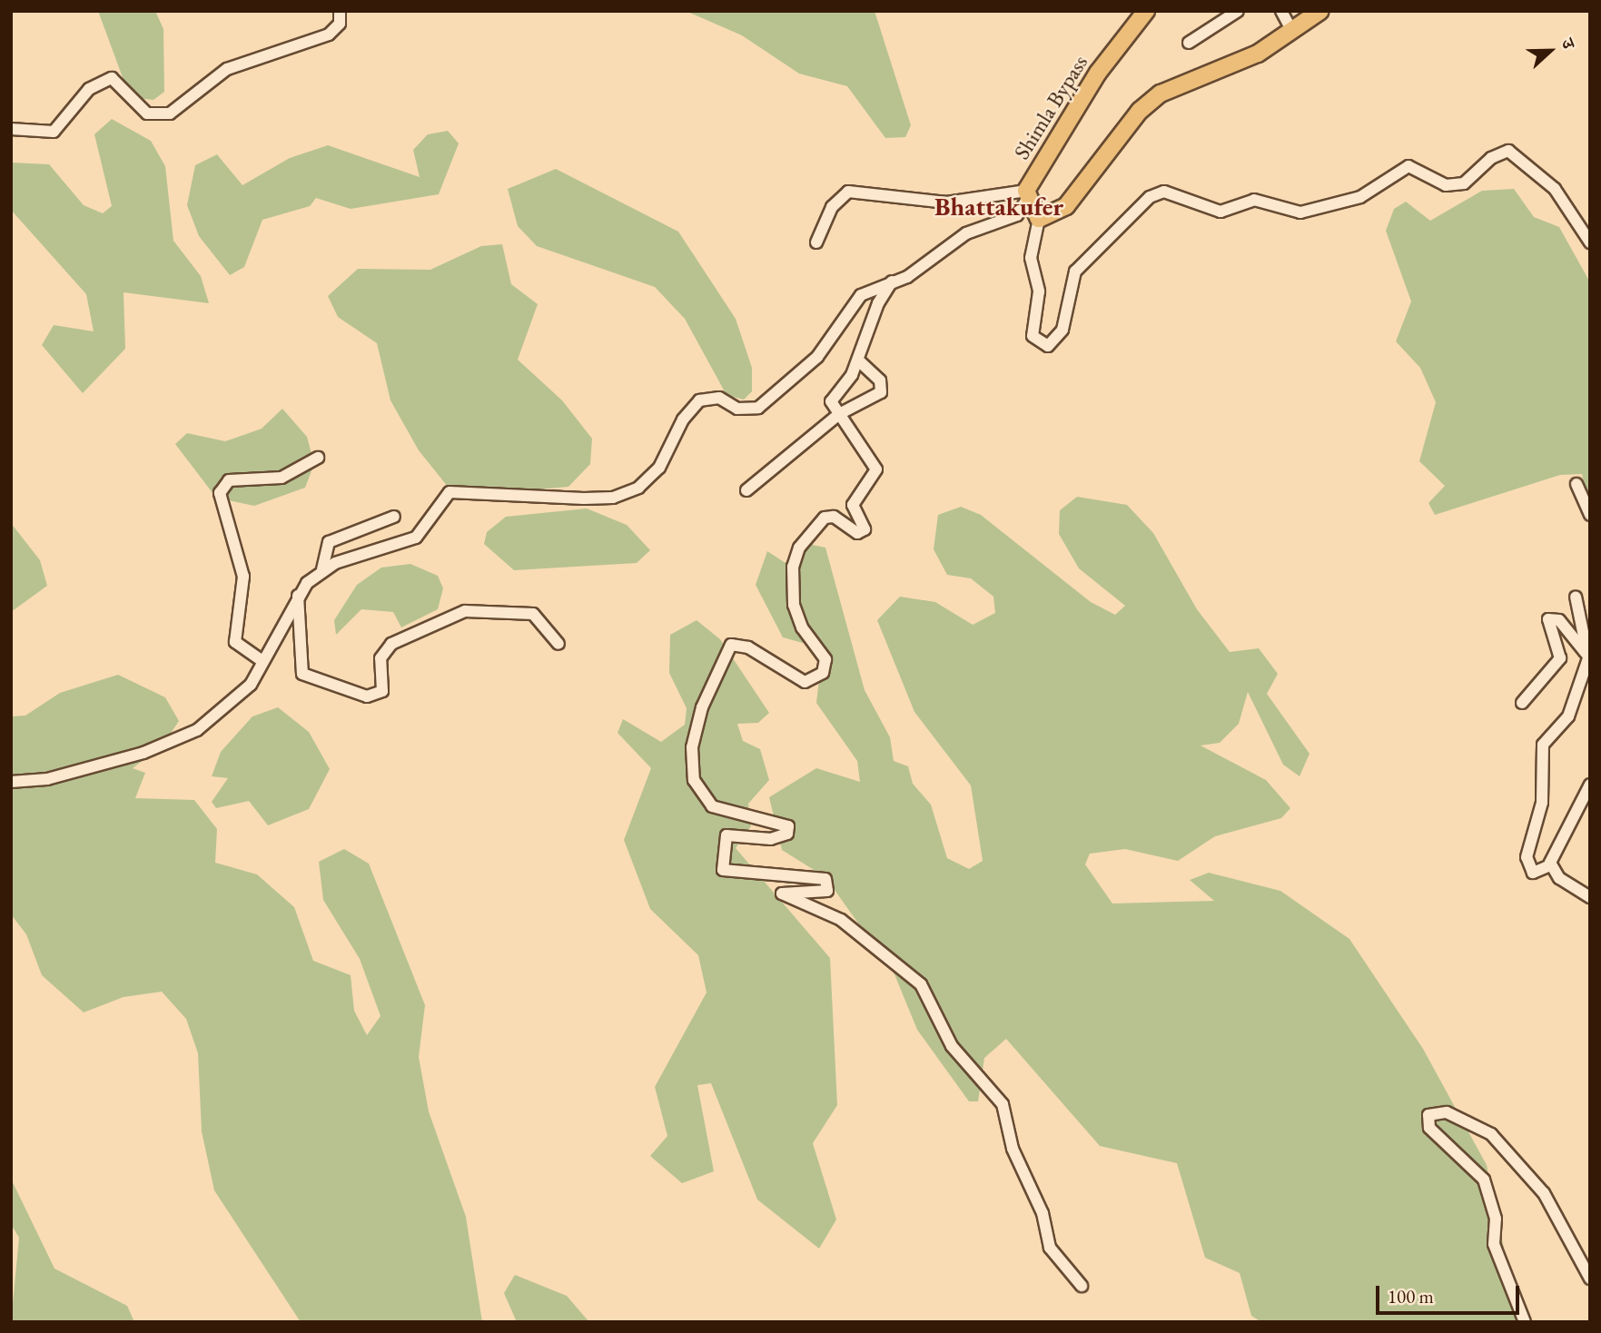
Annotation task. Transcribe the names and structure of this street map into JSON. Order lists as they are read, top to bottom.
{
  "streets": {
    "highway": ["Shimla Bypass"]
  },
  "districts": ["Bhattakufer"],
  "scale_bar": "100 m",
  "north": "right"
}
